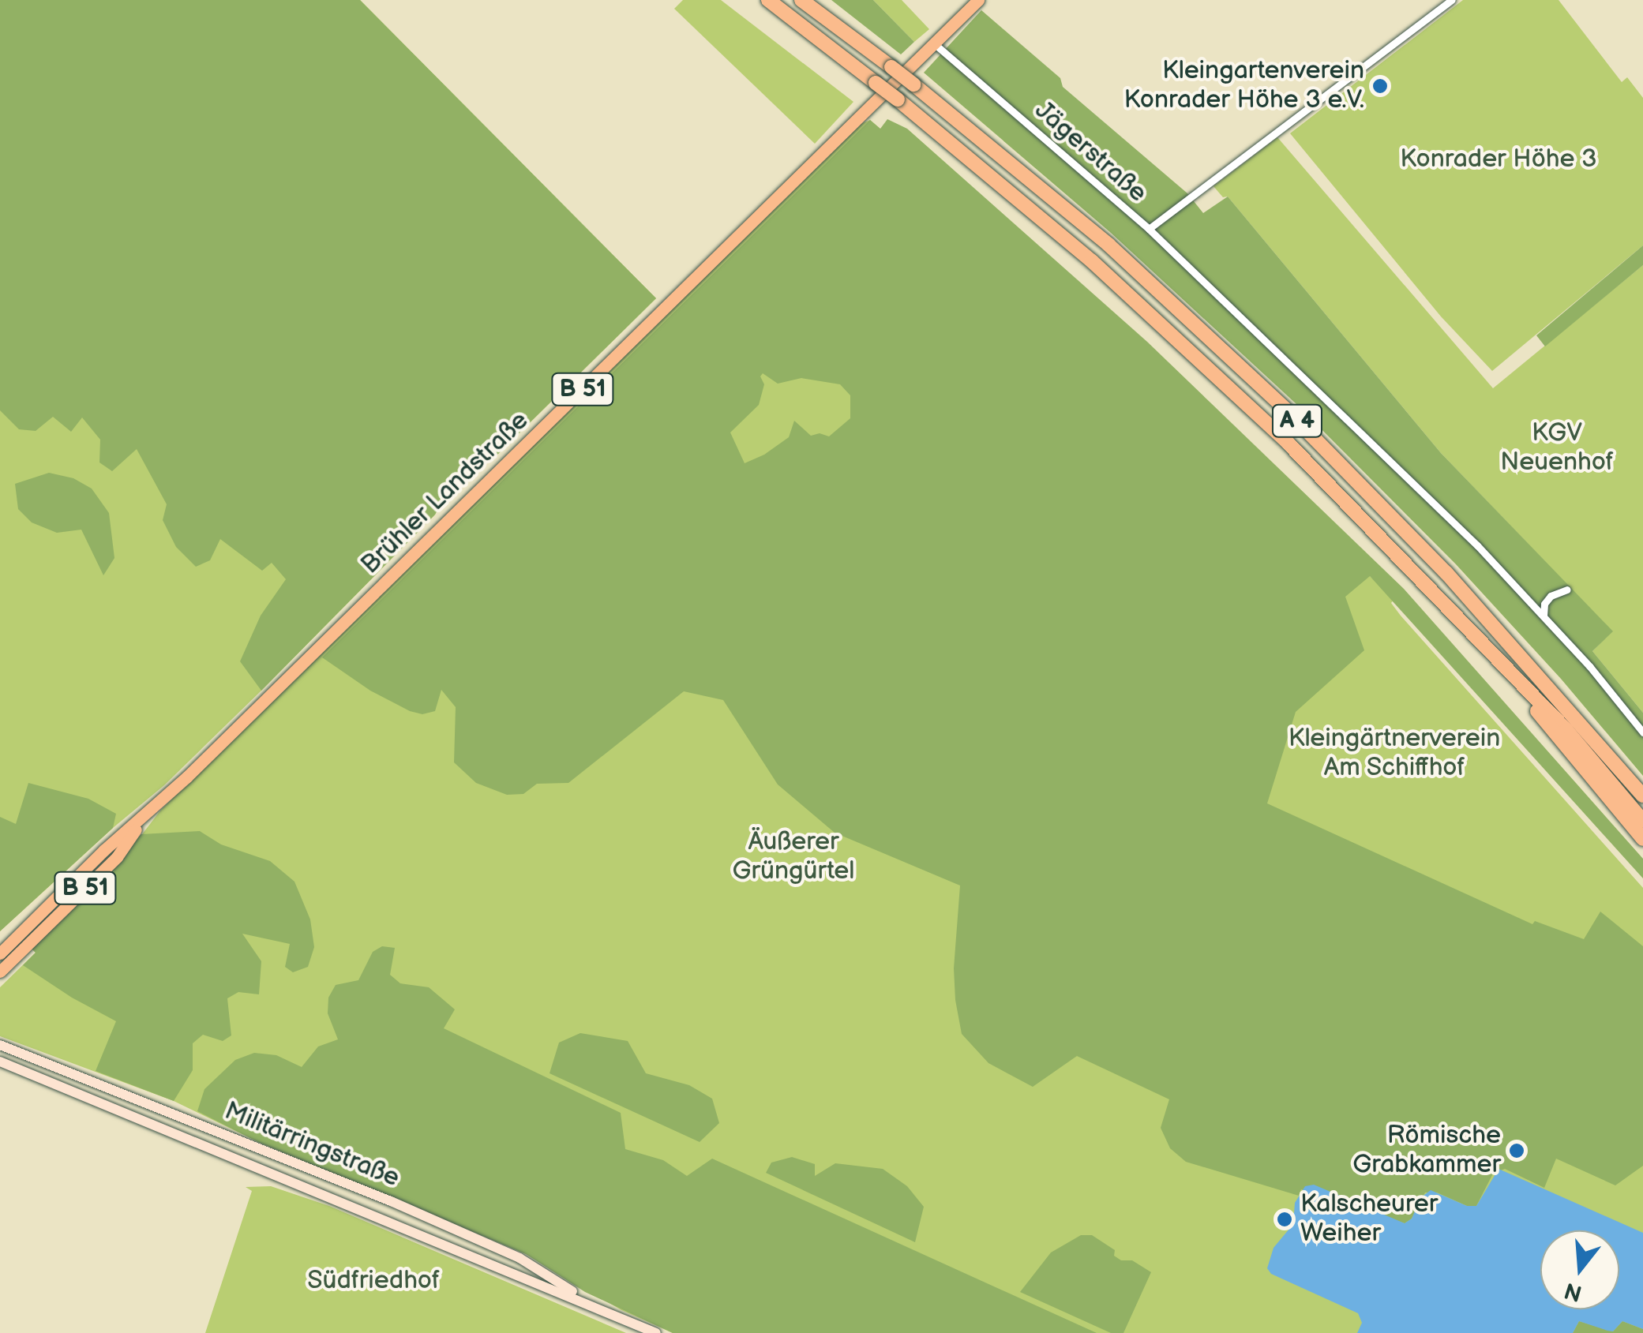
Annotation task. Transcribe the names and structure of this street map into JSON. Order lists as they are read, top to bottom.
{
  "streets": {
    "highway": ["A 4"],
    "main road": ["B 51", "Brühler Landstraße", "Militärringstraße"],
    "street": ["Jägerstraße"]
  },
  "crossings": [
    ["Jägerstraße", "Brühler Landstraße"]
  ],
  "parks": [
    "Konrader Höhe 3",
    "KGV Neuenhof",
    "Kleingärtnerverein Am Schiffhof",
    "Äußerer Grüngürtel",
    "Südfriedhof"
  ],
  "places": ["Kleingartenverein Konrader Höhe 3 e.V.", "Römische Grabkammer", "Kalscheurer Weiher"],
  "north": "bottom"
}
